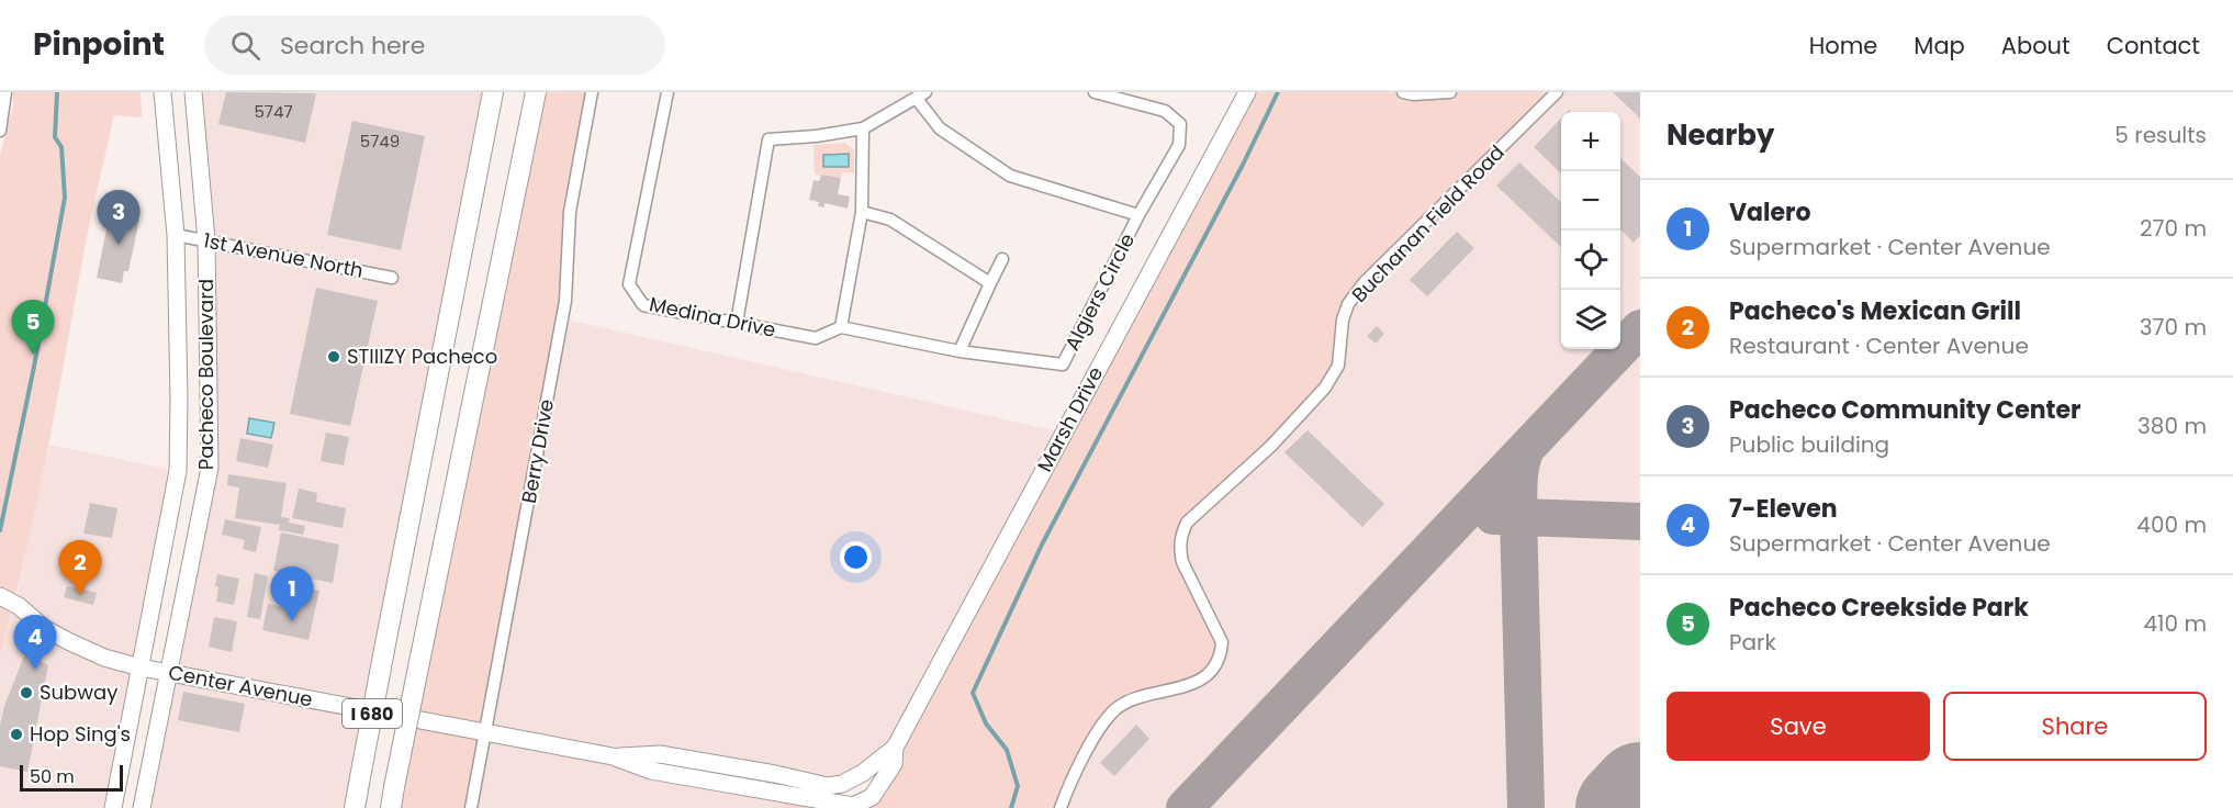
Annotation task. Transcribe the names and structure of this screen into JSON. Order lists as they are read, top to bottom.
{
  "streets": {
    "highway": ["I 680"],
    "street": [
      "Buchanan Field Road",
      "1st Avenue North",
      "Algiers Circle",
      "Medina Drive",
      "Pacheco Boulevard",
      "Marsh Drive",
      "Berry Drive",
      "Center Avenue"
    ]
  },
  "crossings": [
    ["1st Avenue North", "Pacheco Boulevard"],
    ["Algiers Circle", "Medina Drive"],
    ["Pacheco Boulevard", "Center Avenue"],
    ["Marsh Drive", "Center Avenue"],
    ["Berry Drive", "Center Avenue"]
  ],
  "places": ["STIIIZY Pacheco", "Subway", "Hop Sing's"],
  "house_numbers": ["5747", "5749"],
  "scale_bar": "50 m",
  "page": {
    "header": "Pinpoint",
    "search": "Search here",
    "nav": [
      "Home",
      "Map",
      "About",
      "Contact"
    ],
    "heading": ["Nearby", "5 results"],
    "map_buttons": ["+", "−"],
    "list": [
      {
        "mark": "1",
        "name": "Valero",
        "note": "Supermarket · Center Avenue",
        "value": "270 m"
      },
      {
        "mark": "2",
        "name": "Pacheco's Mexican Grill",
        "note": "Restaurant · Center Avenue",
        "value": "370 m"
      },
      {
        "mark": "3",
        "name": "Pacheco Community Center",
        "note": "Public building",
        "value": "380 m"
      },
      {
        "mark": "4",
        "name": "7-Eleven",
        "note": "Supermarket · Center Avenue",
        "value": "400 m"
      },
      {
        "mark": "5",
        "name": "Pacheco Creekside Park",
        "note": "Park",
        "value": "410 m"
      }
    ],
    "pins": [
      "3",
      "5",
      "2",
      "1",
      "4"
    ],
    "buttons": ["Save", "Share"],
    "scale": "50 m"
  }
}
